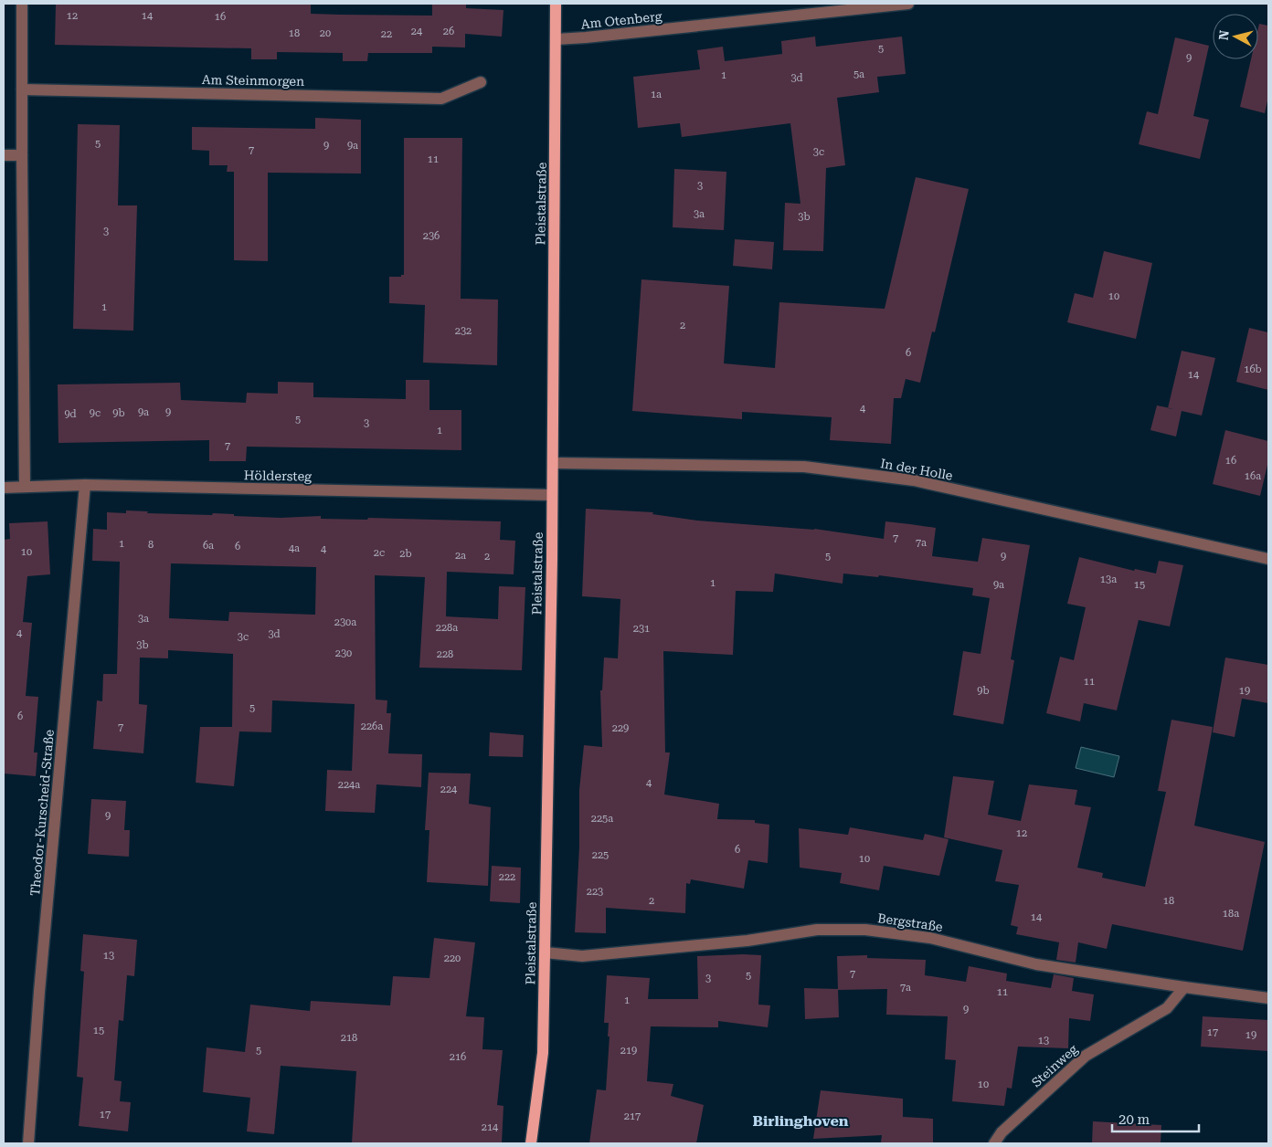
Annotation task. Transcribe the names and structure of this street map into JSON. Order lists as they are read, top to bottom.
{
  "streets": {
    "main road": ["Pleistalstraße"],
    "street": [
      "Am Otenberg",
      "Am Steinmorgen",
      "In der Holle",
      "Höldersteg",
      "Theodor-Kurscheid-Straße",
      "Bergstraße",
      "Steinweg"
    ]
  },
  "crossings": [
    ["Am Otenberg", "Pleistalstraße"],
    ["Pleistalstraße", "In der Holle"],
    ["Pleistalstraße", "Höldersteg"],
    ["Pleistalstraße", "Bergstraße"],
    ["Höldersteg", "Theodor-Kurscheid-Straße"],
    ["Bergstraße", "Steinweg"]
  ],
  "districts": ["Birlinghoven"],
  "house_numbers": [
    "12",
    "14",
    "16",
    "24",
    "26",
    "18",
    "20",
    "22",
    "5",
    "9",
    "5a",
    "1",
    "3d",
    "1a",
    "5",
    "9",
    "9a",
    "7",
    "3c",
    "11",
    "3",
    "3a",
    "3b",
    "3",
    "236",
    "10",
    "1",
    "2",
    "232",
    "6",
    "16b",
    "14",
    "4",
    "9a",
    "9",
    "9c",
    "9b",
    "9d",
    "5",
    "3",
    "1",
    "7",
    "16",
    "16a",
    "7",
    "7a",
    "1",
    "8",
    "6a",
    "6",
    "4a",
    "4",
    "10",
    "2c",
    "2b",
    "2a",
    "2",
    "5",
    "9",
    "13a",
    "1",
    "9a",
    "15",
    "3a",
    "230a",
    "228a",
    "231",
    "4",
    "3d",
    "3c",
    "3b",
    "230",
    "228",
    "11",
    "9b",
    "19",
    "5",
    "6",
    "226a",
    "7",
    "229",
    "4",
    "224a",
    "224",
    "9",
    "225a",
    "12",
    "6",
    "225",
    "10",
    "222",
    "223",
    "2",
    "18",
    "18a",
    "14",
    "13",
    "220",
    "7",
    "5",
    "3",
    "7a",
    "11",
    "1",
    "9",
    "15",
    "17",
    "19",
    "218",
    "13",
    "5",
    "219",
    "216",
    "10",
    "17",
    "217",
    "214"
  ],
  "scale_bar": "20 m",
  "north": "left"
}
